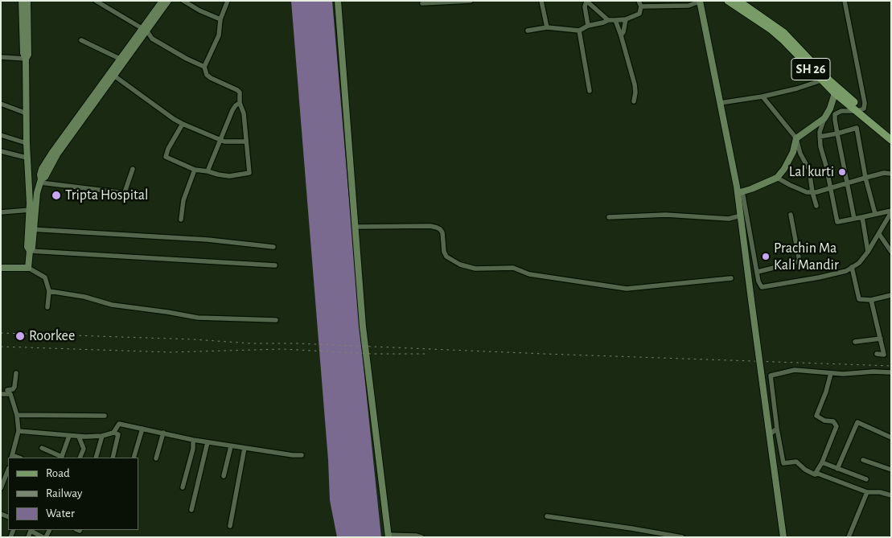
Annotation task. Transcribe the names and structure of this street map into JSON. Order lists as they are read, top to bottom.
{
  "streets": {
    "main road": ["SH 26"]
  },
  "places": [
    "Lal kurti",
    "Tripta Hospital",
    "Prachin Ma Kali Mandir",
    "Roorkee"
  ],
  "legend": ["Road", "Railway", "Water"]
}
